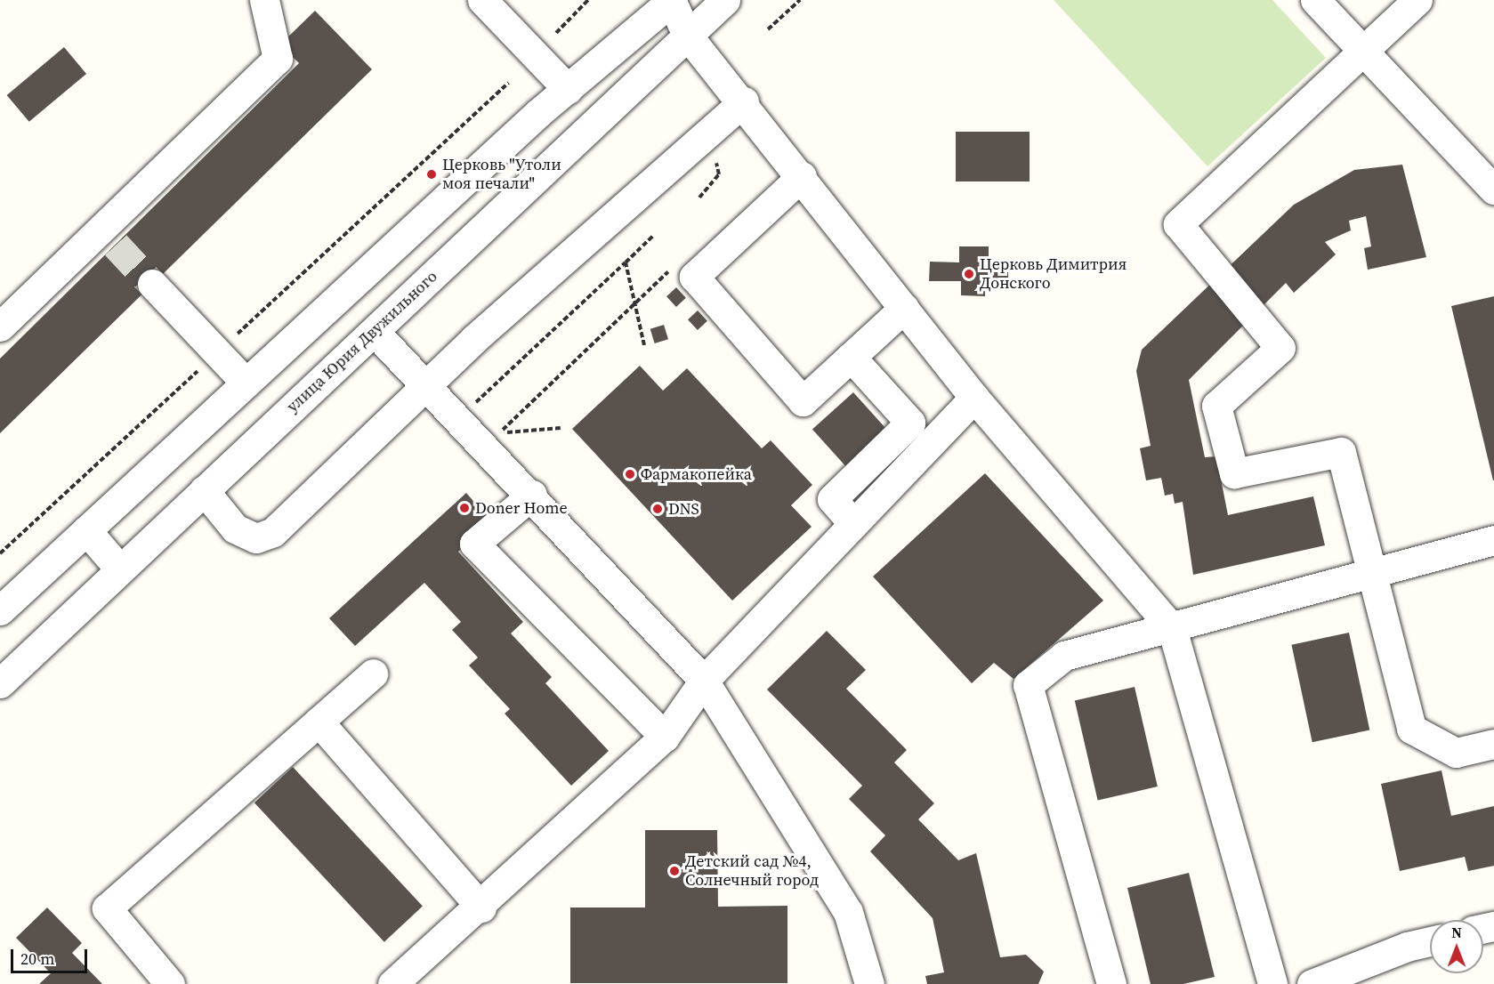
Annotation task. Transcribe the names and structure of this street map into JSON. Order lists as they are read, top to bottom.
{
  "streets": {
    "street": ["улица Юрия Двужильного"]
  },
  "places": [
    "Церковь \"Утоли моя печали\"",
    "Церковь Димитрия Донского",
    "Фармакопейка",
    "Doner Home",
    "DNS",
    "Детский сад №4, Солнечный город"
  ],
  "scale_bar": "20 m",
  "north": "top"
}
